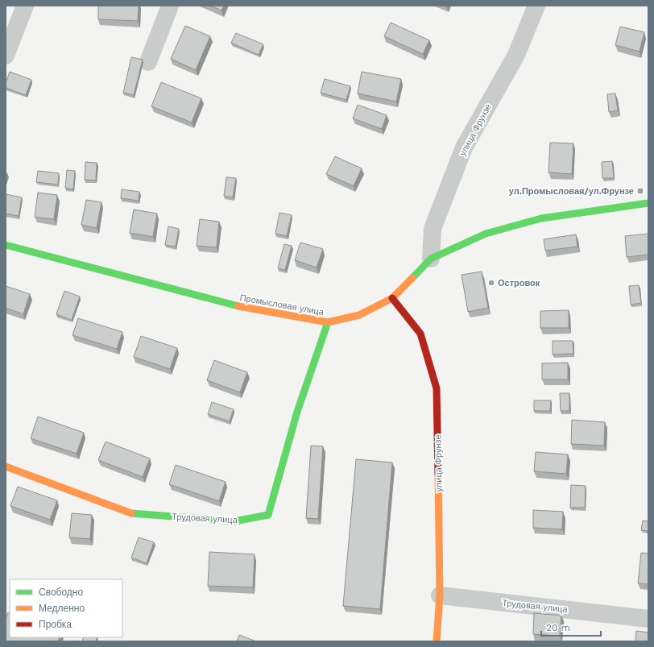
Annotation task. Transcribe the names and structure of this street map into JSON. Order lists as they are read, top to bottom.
{
  "streets": {
    "street": ["улица Фрунзе", "Промысловая улица", "Трудовая улица"]
  },
  "crossings": [
    ["улица Фрунзе", "Промысловая улица"],
    ["улица Фрунзе", "Трудовая улица"],
    ["Промысловая улица", "Трудовая улица"]
  ],
  "places": {
    "transit": ["ул.Промысловая/ул.Фрунзе"],
    "other": ["Островок"]
  },
  "legend": ["Свободно", "Медленно", "Пробка"],
  "scale_bar": "20 m"
}
